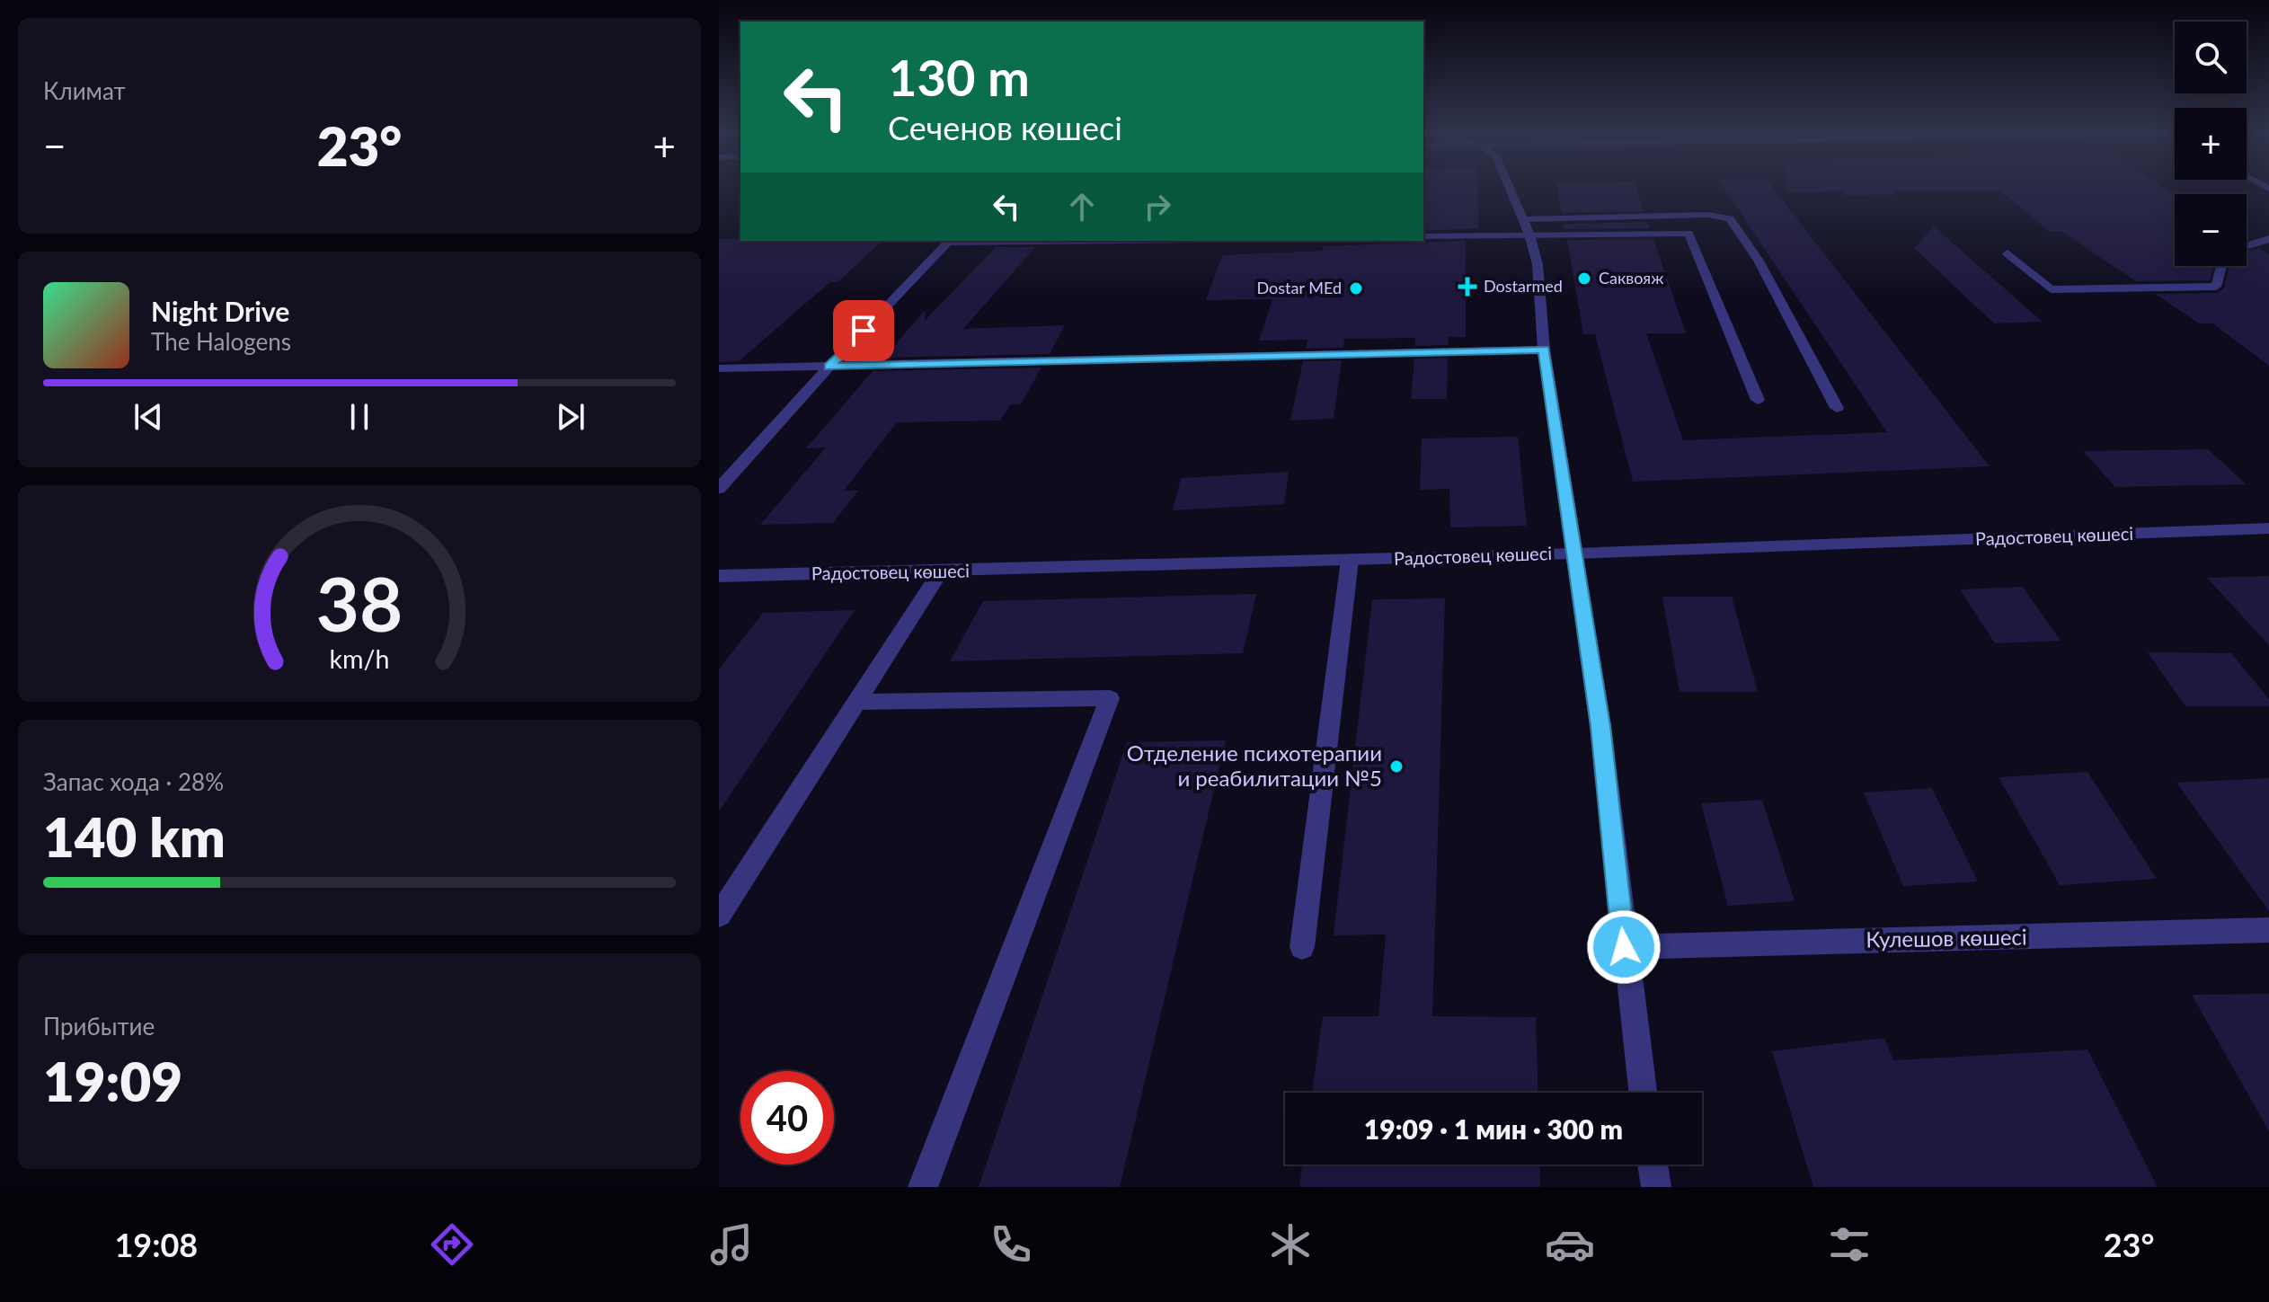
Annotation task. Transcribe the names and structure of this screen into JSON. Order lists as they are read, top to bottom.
{
  "streets": {
    "street": ["Радостовец көшесі", "Кулешов көшесі"]
  },
  "places": {
    "other": ["Саквояж", "Dostar MEd", "Отделение психотерапии и реабилитации №5"],
    "health": ["Dostarmed"]
  },
  "page": {
    "tile": [
      "Климат",
      ["Запас хода · 28%", "140 km"],
      ["Прибытие", "19:09"]
    ],
    "map_buttons": ["+", "−"],
    "turn": ["130 m", "Сеченов көшесі"],
    "heat": ["−", "23°", "+"],
    "song": ["Night Drive", "The Halogens"],
    "limit": "40",
    "trip": "19:09 · 1 мин · 300 m",
    "tabs": ["19:08", "23°"],
    "gauge": ["38", "km/h"]
  }
}
